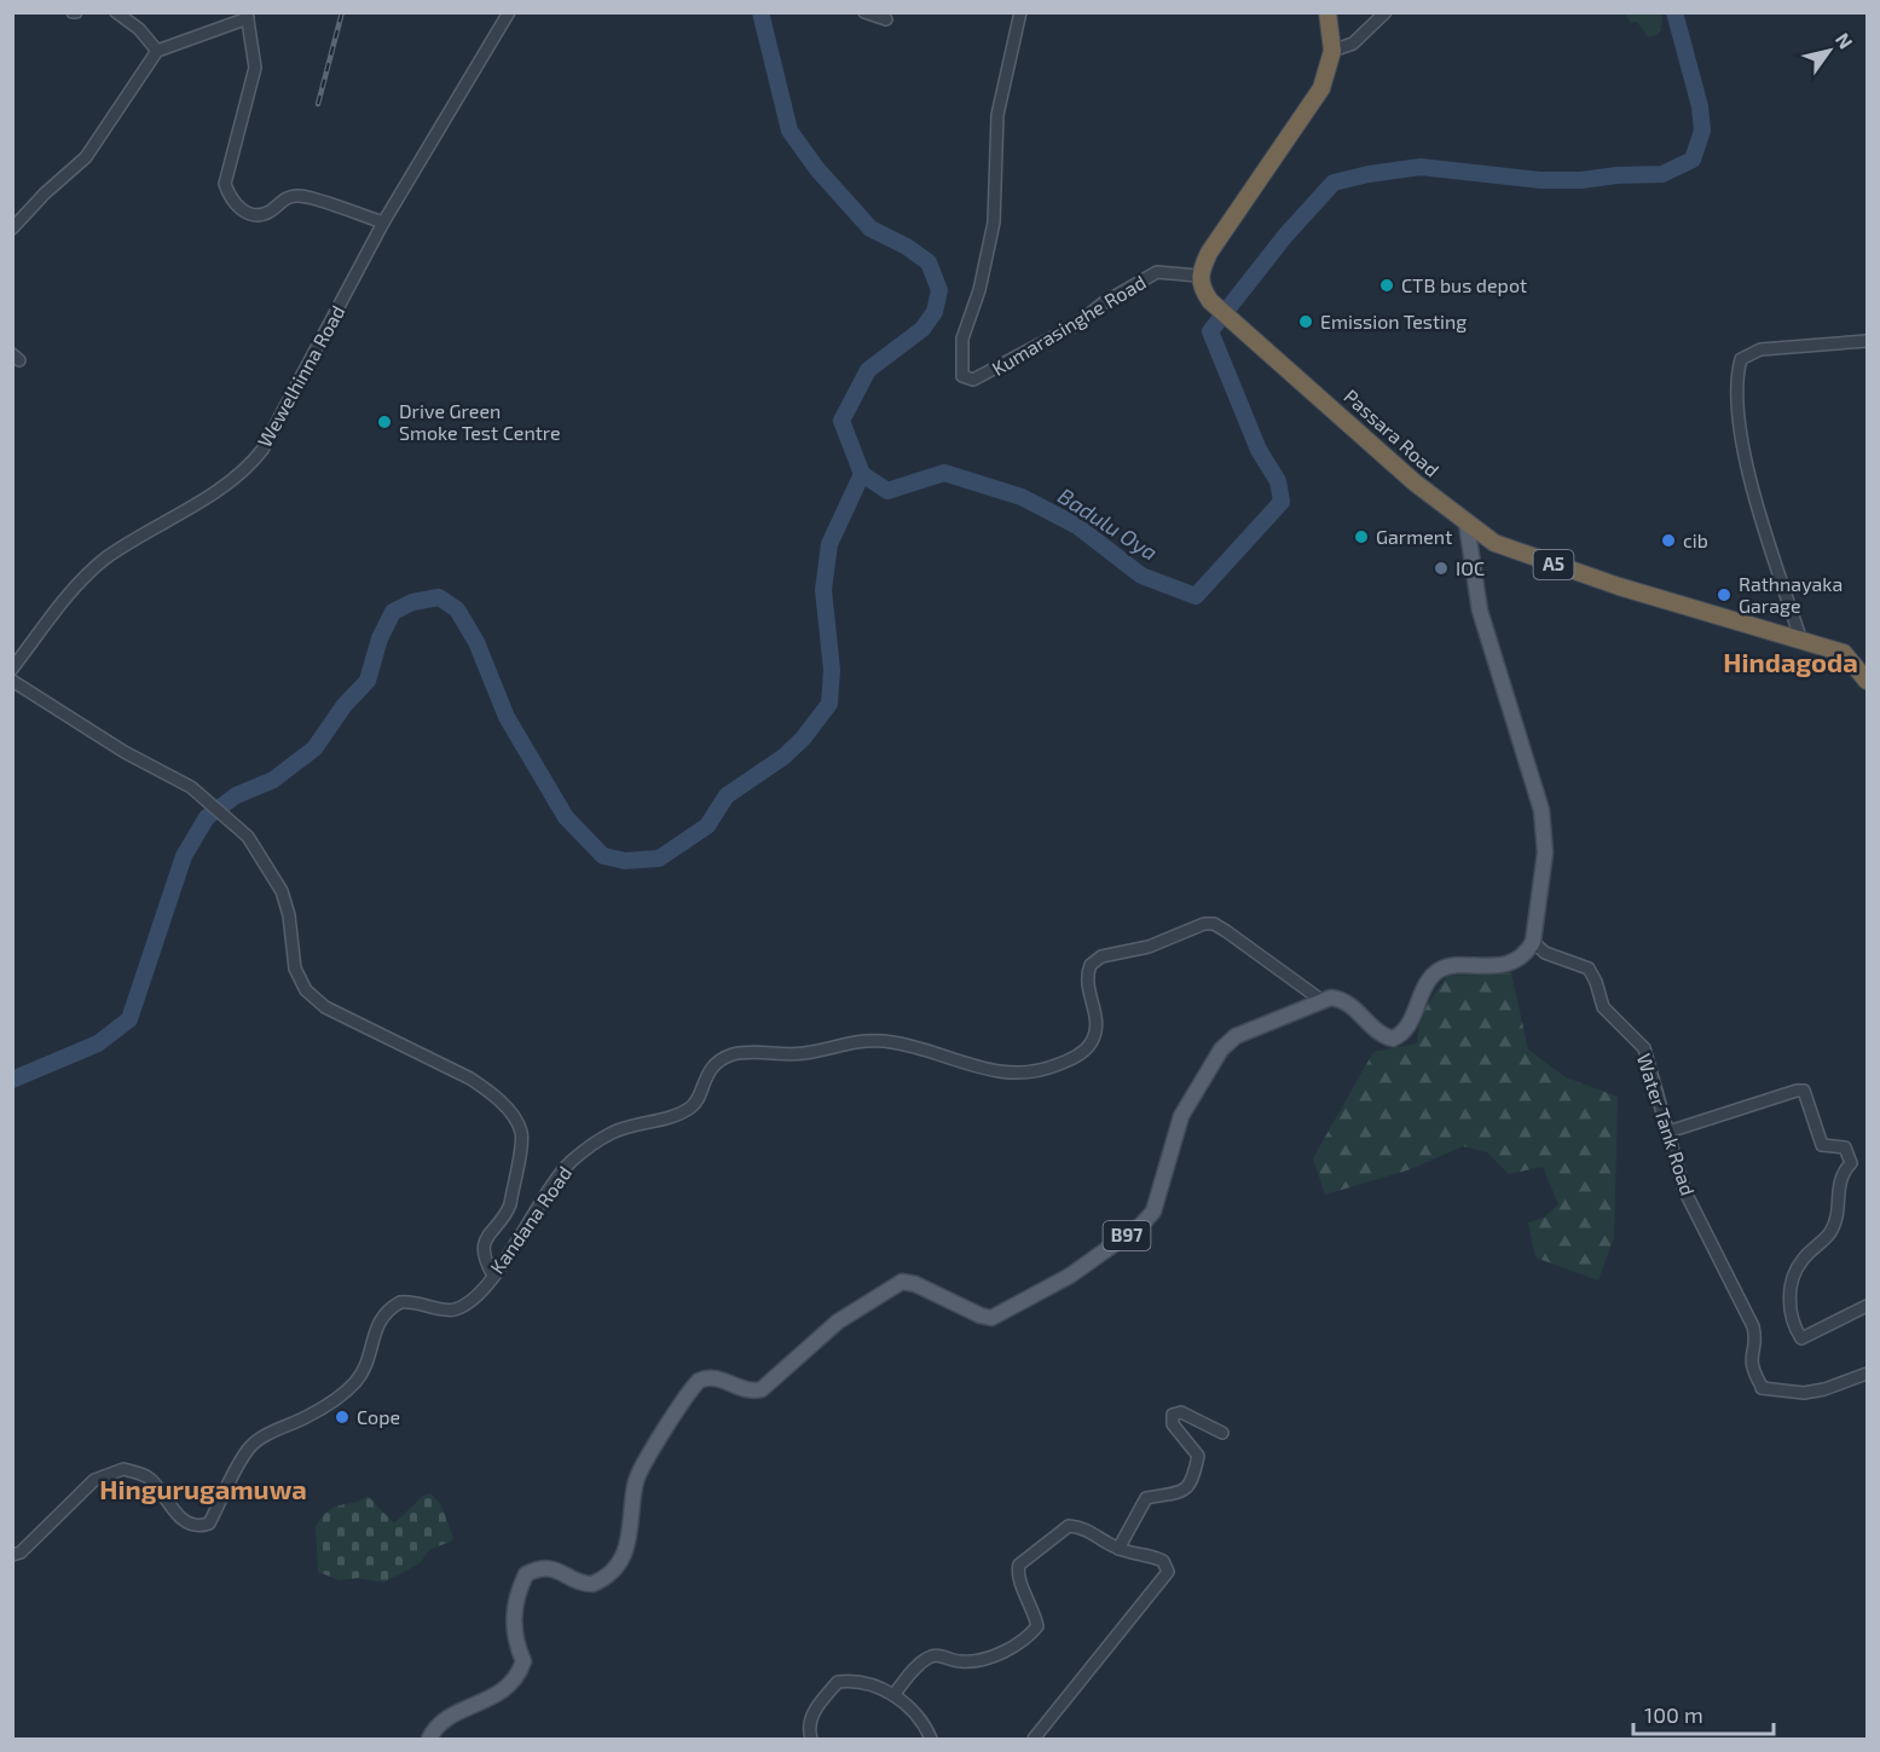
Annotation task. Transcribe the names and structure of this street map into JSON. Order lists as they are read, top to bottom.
{
  "streets": {
    "highway": ["Passara Road", "A5"],
    "main road": ["B97"],
    "street": [
      "Kumarasinghe Road",
      "Wewelhinna Road",
      "Water Tank Road",
      "Kandana Road"
    ]
  },
  "crossings": [
    ["Kumarasinghe Road", "Passara Road"],
    ["Kandana Road", "B97"]
  ],
  "districts": ["Hindagoda", "Hingurugamuwa"],
  "water": ["Badulu Oya"],
  "places": [
    "CTB bus depot",
    "Emission Testing",
    "Drive Green Smoke Test Centre",
    "Garment",
    "cib",
    "IOC",
    "Rathnayaka Garage",
    "Cope"
  ],
  "scale_bar": "100 m",
  "north": "top right"
}
